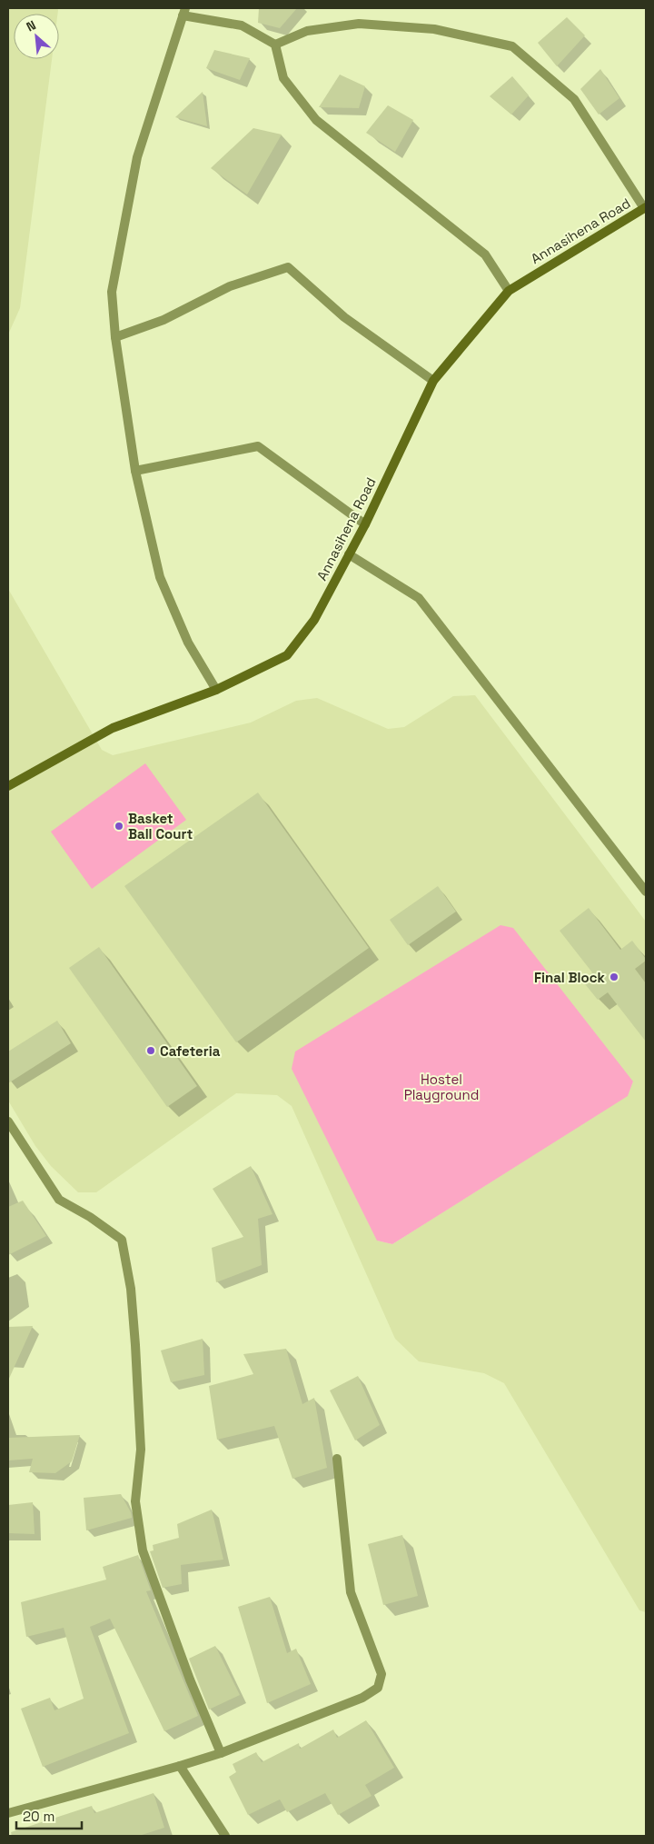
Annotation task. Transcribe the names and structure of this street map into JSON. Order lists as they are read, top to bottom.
{
  "streets": {
    "street": ["Annasihena Road"]
  },
  "parks": ["Hostel Playground"],
  "places": ["Basket Ball Court", "Final Block", "Cafeteria"],
  "scale_bar": "20 m",
  "north": "top left"
}
